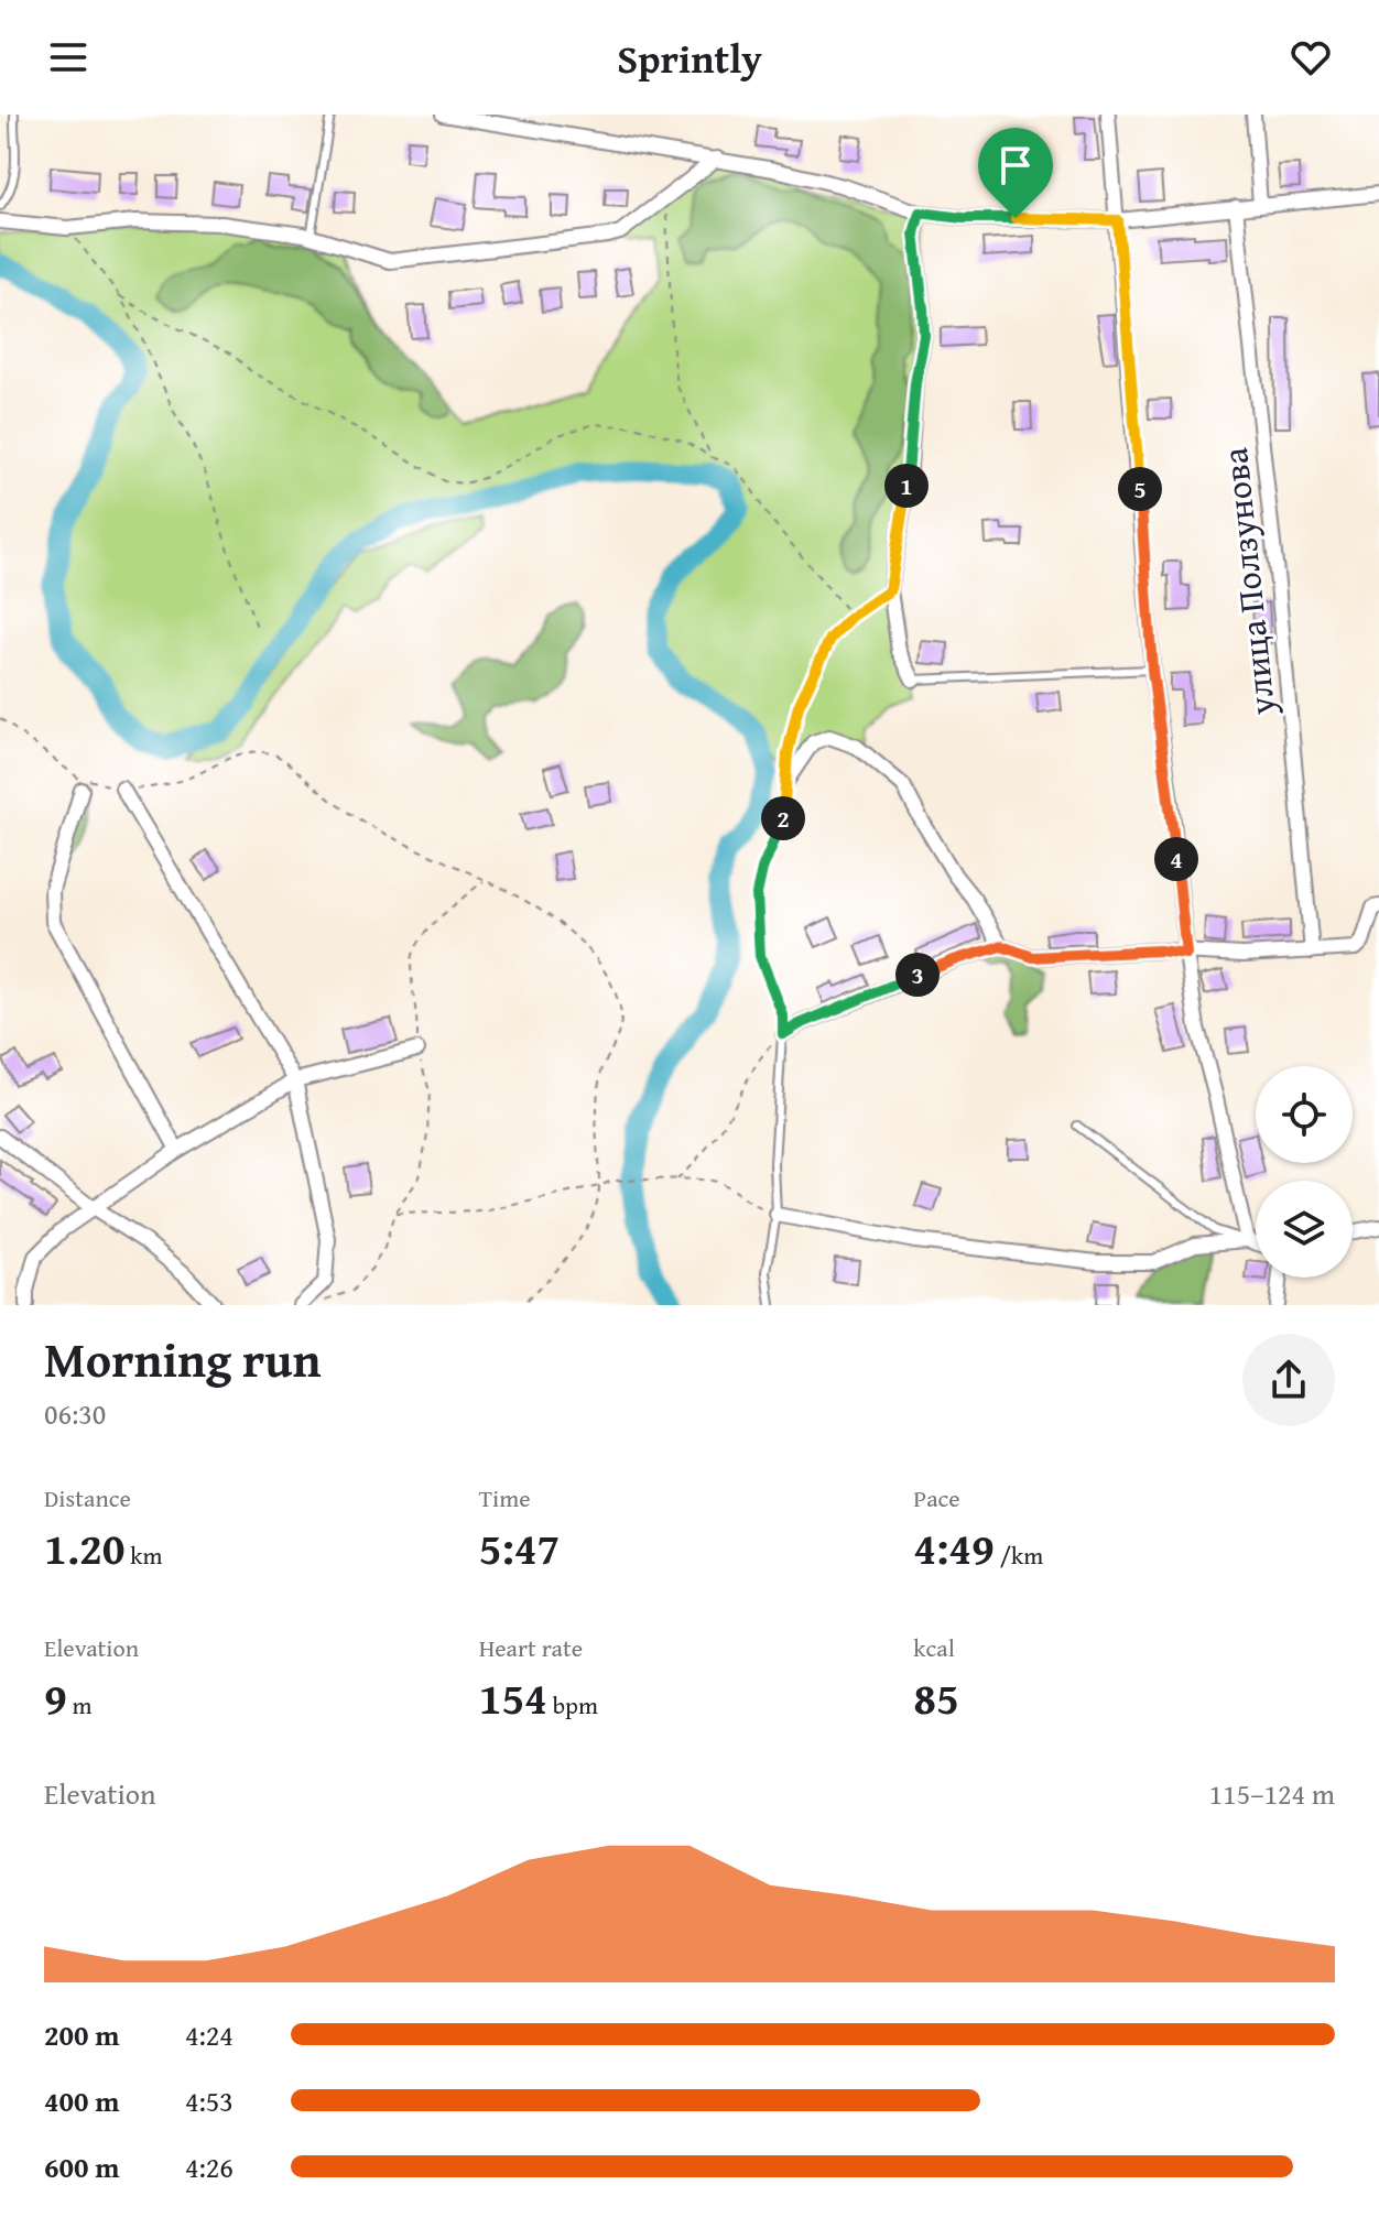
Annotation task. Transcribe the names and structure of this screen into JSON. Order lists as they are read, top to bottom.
{
  "streets": {
    "street": ["улица Ползунова"]
  },
  "page": {
    "header": "Sprintly",
    "pins": [
      "1",
      "5",
      "2",
      "4",
      "3"
    ],
    "heading": ["Morning run", "06:30"],
    "stats": [
      ["Distance", "1.20 km"],
      ["Time", "5:47"],
      ["Pace", "4:49 /km"],
      ["Elevation", "9 m"],
      ["Heart rate", "154 bpm"],
      ["kcal", "85"]
    ],
    "chart": ["Elevation", "115–124 m"],
    "list": [
      {
        "name": "200 m",
        "note": "4:24"
      },
      {
        "name": "400 m",
        "note": "4:53"
      },
      {
        "name": "600 m",
        "note": "4:26"
      }
    ]
  }
}
